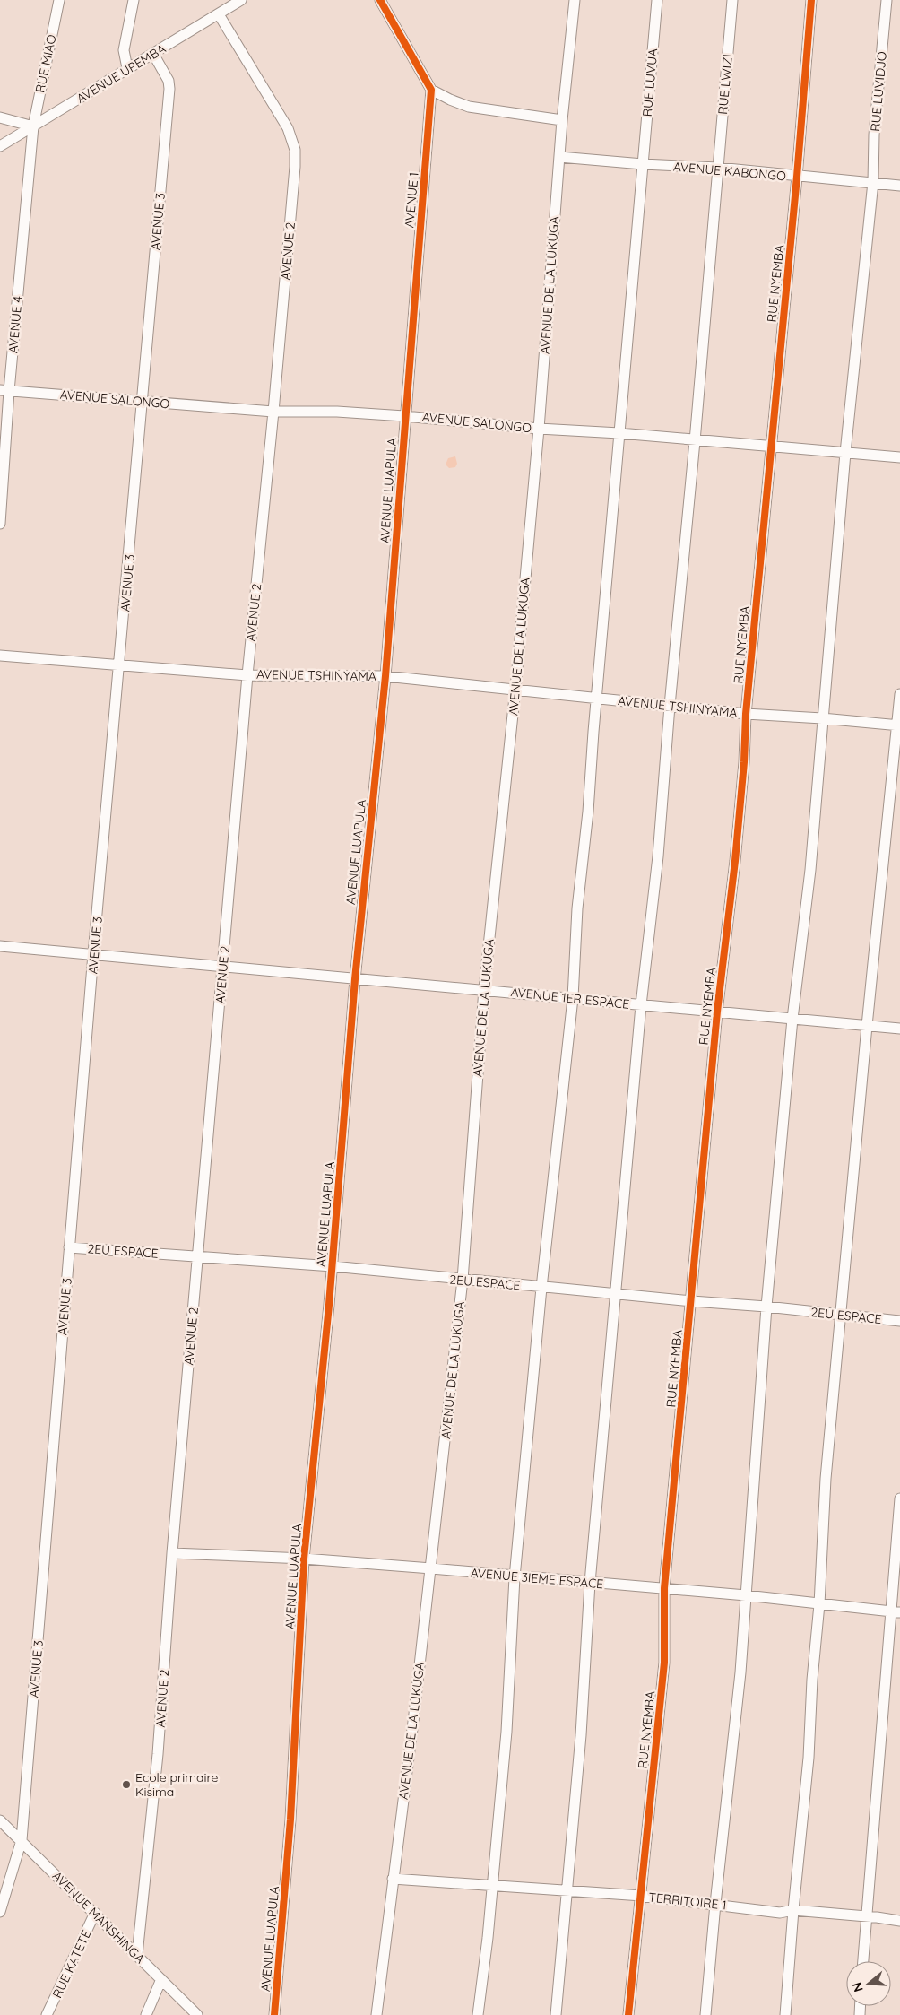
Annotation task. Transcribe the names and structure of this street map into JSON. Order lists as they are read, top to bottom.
{
  "streets": {
    "street": [
      "RUE MIAO",
      "AVENUE UPEMBA",
      "RUE LUVUA",
      "RUE LWIZI",
      "RUE LUVIDJO",
      "AVENUE KABONGO",
      "AVENUE 1",
      "AVENUE 3",
      "AVENUE 2",
      "RUE NYEMBA",
      "AVENUE DE LA LUKUGA",
      "AVENUE 4",
      "AVENUE SALONGO",
      "AVENUE LUAPULA",
      "AVENUE TSHINYAMA",
      "AVENUE 1ER ESPACE",
      "2EU ESPACE",
      "AVENUE 3IEME ESPACE",
      "TERRITOIRE 1",
      "AVENUE MANSHINGA",
      "RUE KATETE"
    ]
  },
  "crossings": [
    ["RUE MIAO", "AVENUE UPEMBA"],
    ["RUE MIAO", "AVENUE 4"],
    ["AVENUE UPEMBA", "AVENUE 3"],
    ["AVENUE UPEMBA", "AVENUE 2"],
    ["AVENUE UPEMBA", "AVENUE 4"],
    ["RUE LUVUA", "AVENUE KABONGO"],
    ["RUE LUVUA", "AVENUE SALONGO"],
    ["RUE LUVUA", "AVENUE TSHINYAMA"],
    ["RUE LUVUA", "AVENUE 1ER ESPACE"],
    ["RUE LUVUA", "2EU ESPACE"],
    ["RUE LUVUA", "AVENUE 3IEME ESPACE"],
    ["RUE LUVUA", "TERRITOIRE 1"],
    ["RUE LWIZI", "AVENUE KABONGO"],
    ["RUE LWIZI", "AVENUE SALONGO"],
    ["RUE LWIZI", "AVENUE TSHINYAMA"],
    ["RUE LWIZI", "AVENUE 1ER ESPACE"],
    ["RUE LWIZI", "2EU ESPACE"],
    ["RUE LWIZI", "AVENUE 3IEME ESPACE"],
    ["RUE LWIZI", "TERRITOIRE 1"],
    ["RUE LUVIDJO", "AVENUE KABONGO"],
    ["RUE LUVIDJO", "AVENUE SALONGO"],
    ["RUE LUVIDJO", "AVENUE TSHINYAMA"],
    ["RUE LUVIDJO", "AVENUE 1ER ESPACE"],
    ["RUE LUVIDJO", "2EU ESPACE"],
    ["RUE LUVIDJO", "AVENUE 3IEME ESPACE"],
    ["RUE LUVIDJO", "TERRITOIRE 1"],
    ["AVENUE KABONGO", "RUE NYEMBA"],
    ["AVENUE KABONGO", "AVENUE DE LA LUKUGA"],
    ["AVENUE 1", "AVENUE SALONGO"],
    ["AVENUE 1", "AVENUE LUAPULA"],
    ["AVENUE 3", "AVENUE SALONGO"],
    ["AVENUE 3", "AVENUE TSHINYAMA"],
    ["AVENUE 3", "AVENUE 1ER ESPACE"],
    ["AVENUE 3", "2EU ESPACE"],
    ["AVENUE 3", "AVENUE MANSHINGA"],
    ["AVENUE 2", "AVENUE SALONGO"],
    ["AVENUE 2", "AVENUE TSHINYAMA"],
    ["AVENUE 2", "AVENUE 1ER ESPACE"],
    ["AVENUE 2", "2EU ESPACE"],
    ["AVENUE 2", "AVENUE 3IEME ESPACE"],
    ["AVENUE 2", "AVENUE MANSHINGA"],
    ["RUE NYEMBA", "AVENUE SALONGO"],
    ["RUE NYEMBA", "AVENUE TSHINYAMA"],
    ["RUE NYEMBA", "AVENUE 1ER ESPACE"],
    ["RUE NYEMBA", "2EU ESPACE"],
    ["RUE NYEMBA", "AVENUE 3IEME ESPACE"],
    ["RUE NYEMBA", "TERRITOIRE 1"],
    ["AVENUE DE LA LUKUGA", "AVENUE SALONGO"],
    ["AVENUE DE LA LUKUGA", "AVENUE TSHINYAMA"],
    ["AVENUE DE LA LUKUGA", "AVENUE 1ER ESPACE"],
    ["AVENUE DE LA LUKUGA", "2EU ESPACE"],
    ["AVENUE DE LA LUKUGA", "AVENUE 3IEME ESPACE"],
    ["AVENUE DE LA LUKUGA", "TERRITOIRE 1"],
    ["AVENUE 4", "AVENUE SALONGO"],
    ["AVENUE SALONGO", "AVENUE LUAPULA"],
    ["AVENUE LUAPULA", "AVENUE TSHINYAMA"],
    ["AVENUE LUAPULA", "AVENUE 1ER ESPACE"],
    ["AVENUE LUAPULA", "2EU ESPACE"],
    ["AVENUE LUAPULA", "AVENUE 3IEME ESPACE"],
    ["AVENUE MANSHINGA", "RUE KATETE"]
  ],
  "places": ["Ecole primaire Kisima"],
  "north": "left"
}
